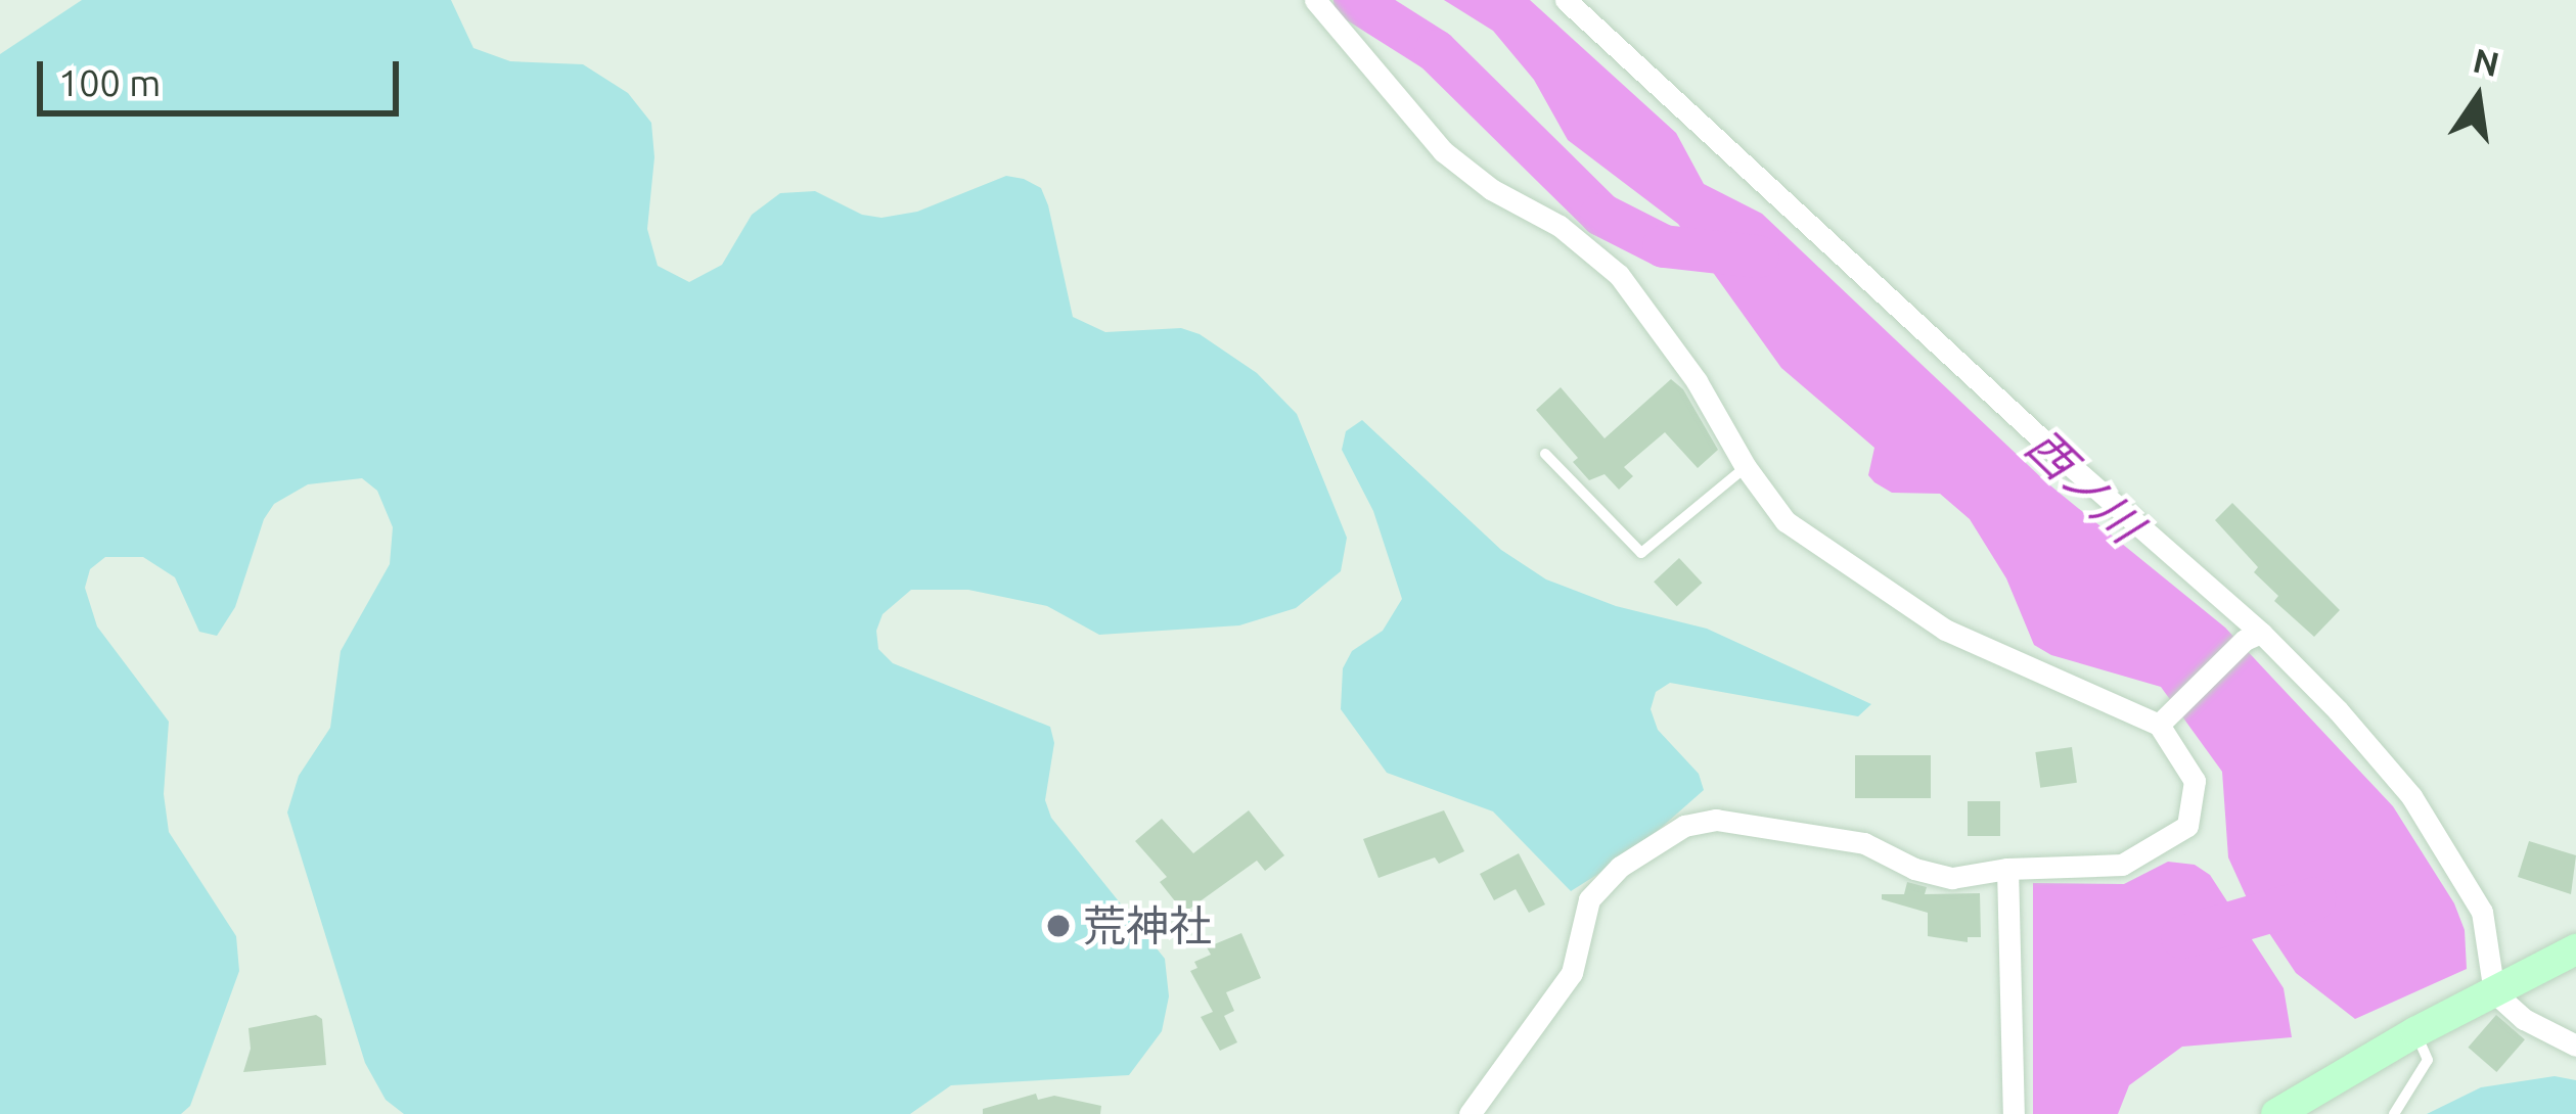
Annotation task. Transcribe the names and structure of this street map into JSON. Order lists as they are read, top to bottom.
{
  "water": ["西ノ川"],
  "places": ["荒神社"],
  "scale_bar": "100 m",
  "north": "top"
}
